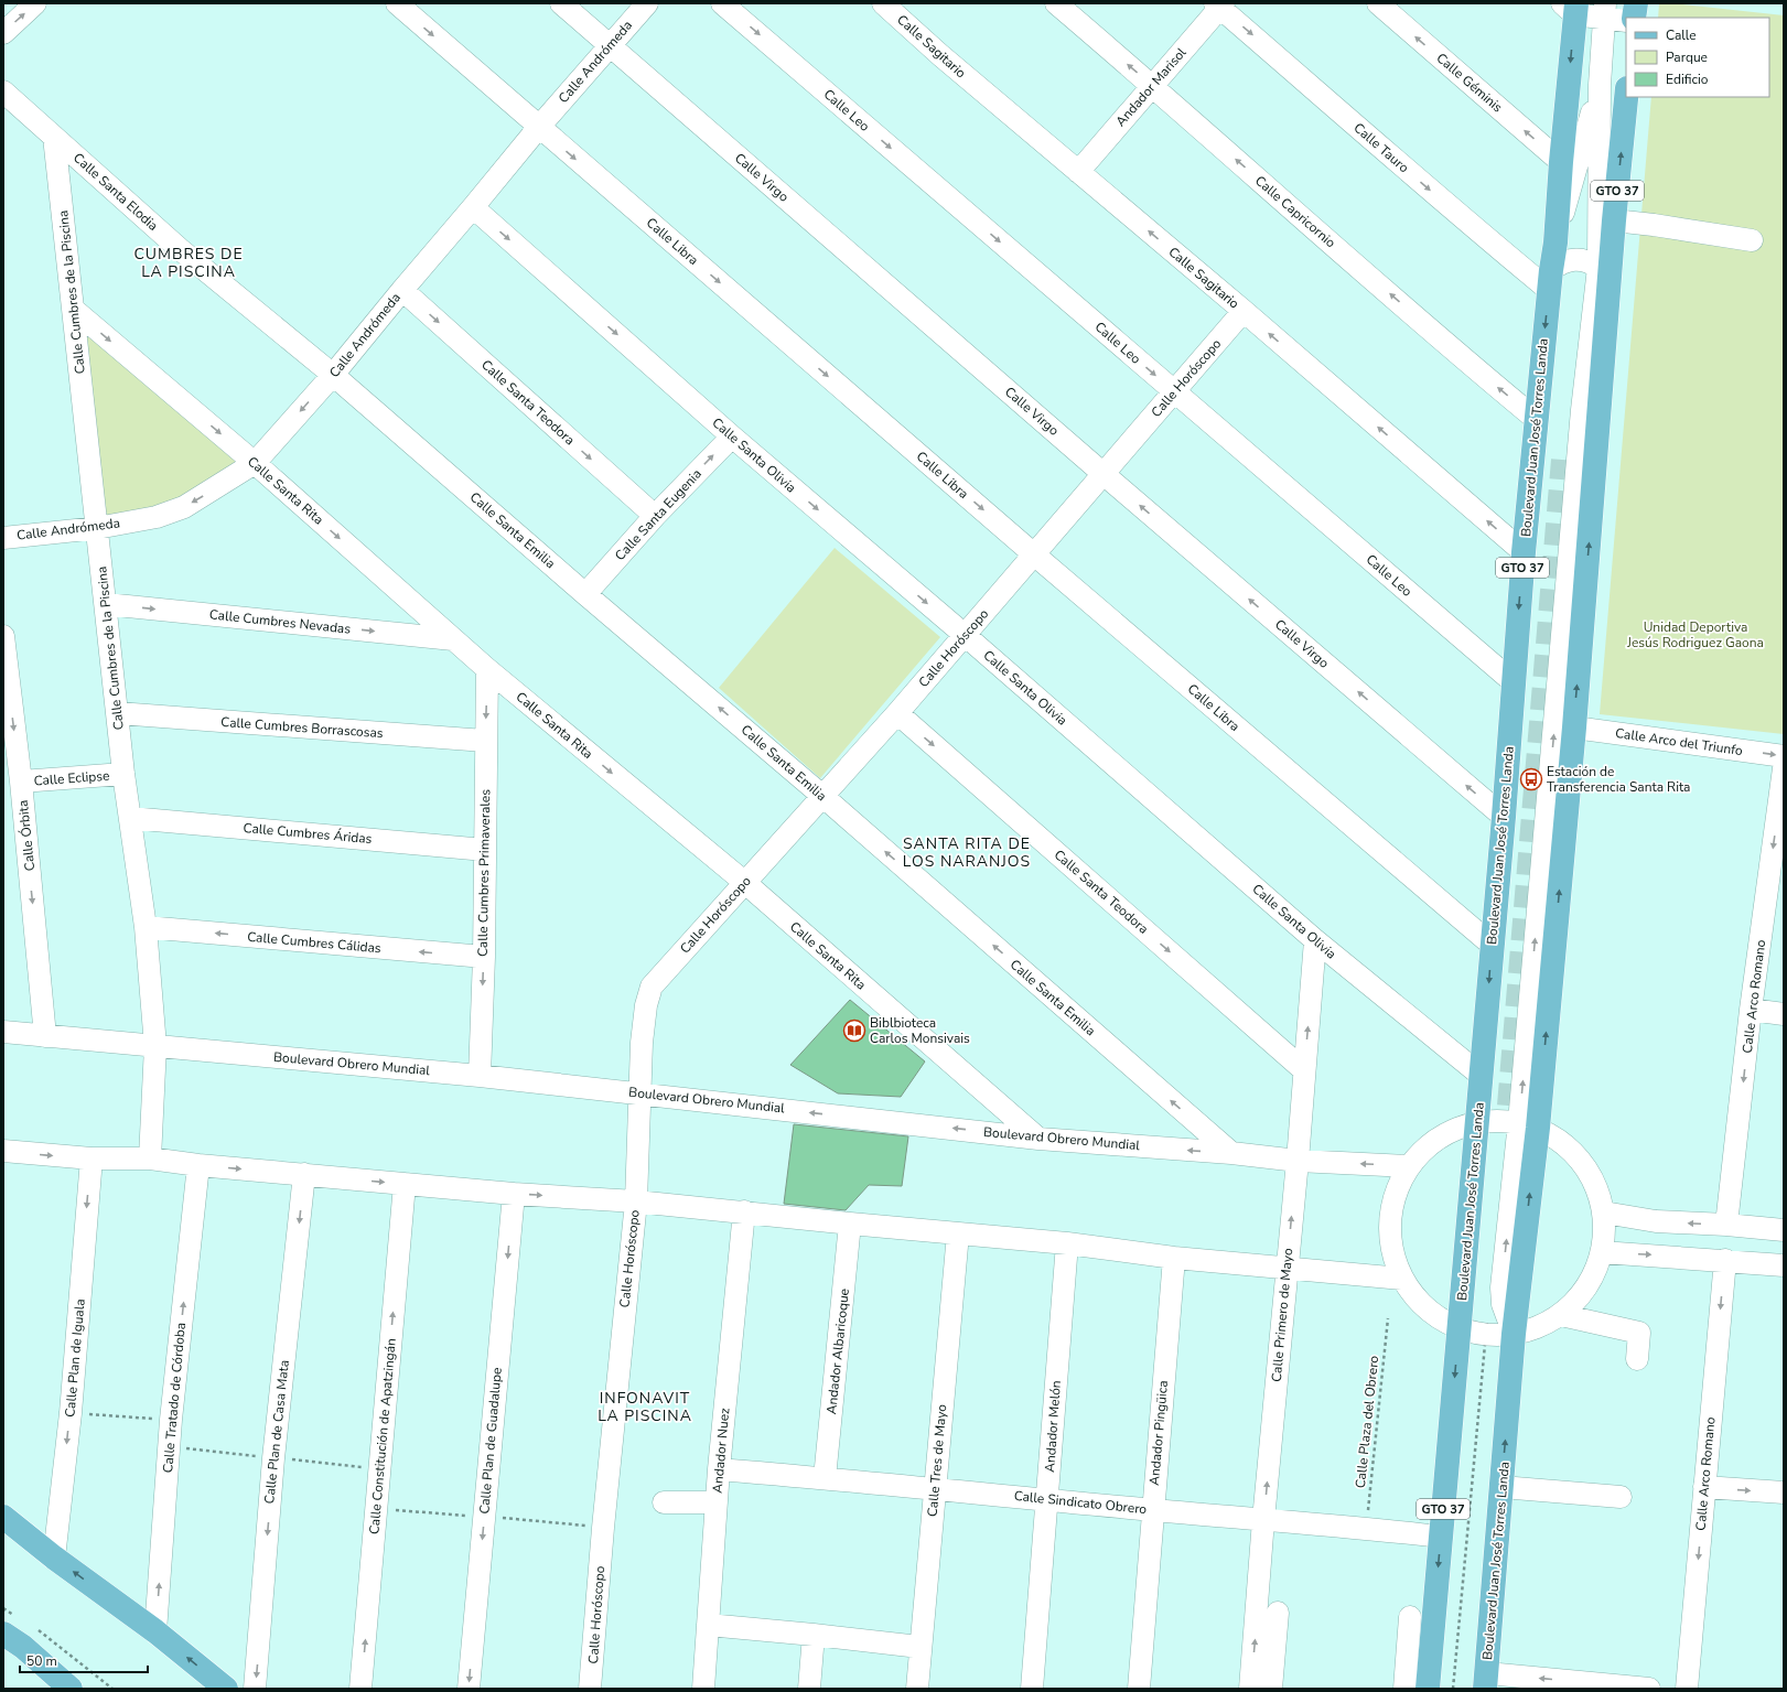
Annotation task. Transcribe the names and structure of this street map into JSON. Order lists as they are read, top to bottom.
{
  "streets": {
    "main road": ["GTO 37", "Boulevard Juan José Torres Landa"],
    "street": [
      "Calle Sagitario",
      "Calle Andrómeda",
      "Calle Géminis",
      "Andador Marisol",
      "Calle Leo",
      "Calle Tauro",
      "Calle Virgo",
      "Calle Santa Elodia",
      "Calle Capricornio",
      "Calle Libra",
      "Calle Cumbres de la Piscina",
      "Calle Horóscopo",
      "Calle Santa Teodora",
      "Calle Santa Olivia",
      "Calle Santa Rita",
      "Calle Santa Eugenia",
      "Calle Santa Emilia",
      "Calle Cumbres Nevadas",
      "Calle Cumbres Borrascosas",
      "Calle Arco del Triunfo",
      "Calle Eclipse",
      "Calle Cumbres Áridas",
      "Calle Órbita",
      "Calle Cumbres Primaverales",
      "Calle Cumbres Cálidas",
      "Calle Arco Romano",
      "Boulevard Obrero Mundial",
      "Calle Primero de Mayo",
      "Andador Albaricoque",
      "Calle Plan de Iguala",
      "Calle Tratado de Córdoba",
      "Andador Melón",
      "Calle Plan de Casa Mata",
      "Andador Pingüica",
      "Calle Constitución de Apatzingán",
      "Calle Plan de Guadalupe",
      "Andador Nuez",
      "Calle Tres de Mayo",
      "Calle Sindicato Obrero"
    ],
    "path": ["Calle Plaza del Obrero"]
  },
  "crossings": [
    ["Calle Sagitario", "Andador Marisol"],
    ["Calle Sagitario", "Calle Horóscopo"],
    ["Calle Sagitario", "Boulevard Juan José Torres Landa"],
    ["Calle Andrómeda", "Calle Virgo"],
    ["Calle Andrómeda", "Calle Santa Elodia"],
    ["Calle Andrómeda", "Calle Libra"],
    ["Calle Andrómeda", "Calle Cumbres de la Piscina"],
    ["Calle Andrómeda", "Calle Santa Teodora"],
    ["Calle Andrómeda", "Calle Santa Olivia"],
    ["Calle Andrómeda", "Calle Santa Rita"],
    ["Calle Andrómeda", "Calle Santa Emilia"],
    ["Calle Géminis", "Boulevard Juan José Torres Landa"],
    ["Andador Marisol", "Calle Tauro"],
    ["Andador Marisol", "Calle Capricornio"],
    ["Calle Leo", "Calle Horóscopo"],
    ["Calle Leo", "Boulevard Juan José Torres Landa"],
    ["Calle Tauro", "Boulevard Juan José Torres Landa"],
    ["Calle Virgo", "Calle Horóscopo"],
    ["Calle Virgo", "Boulevard Juan José Torres Landa"],
    ["Calle Santa Elodia", "Calle Cumbres de la Piscina"],
    ["Calle Santa Elodia", "Calle Santa Emilia"],
    ["Calle Capricornio", "Boulevard Juan José Torres Landa"],
    ["Calle Libra", "Calle Horóscopo"],
    ["Calle Libra", "Boulevard Juan José Torres Landa"],
    ["Calle Cumbres de la Piscina", "Calle Santa Rita"],
    ["Calle Cumbres de la Piscina", "Calle Cumbres Nevadas"],
    ["Calle Cumbres de la Piscina", "Calle Cumbres Borrascosas"],
    ["Calle Cumbres de la Piscina", "Calle Eclipse"],
    ["Calle Cumbres de la Piscina", "Calle Cumbres Áridas"],
    ["Calle Cumbres de la Piscina", "Calle Cumbres Cálidas"],
    ["Calle Cumbres de la Piscina", "Boulevard Obrero Mundial"],
    ["Calle Horóscopo", "Calle Santa Teodora"],
    ["Calle Horóscopo", "Calle Santa Olivia"],
    ["Calle Horóscopo", "Calle Santa Rita"],
    ["Calle Horóscopo", "Calle Santa Emilia"],
    ["Calle Horóscopo", "Boulevard Obrero Mundial"],
    ["Calle Santa Teodora", "Calle Santa Eugenia"],
    ["Calle Santa Teodora", "Calle Primero de Mayo"],
    ["Boulevard Juan José Torres Landa", "Calle Santa Olivia"],
    ["Boulevard Juan José Torres Landa", "Calle Arco del Triunfo"],
    ["Boulevard Juan José Torres Landa", "Calle Sindicato Obrero"],
    ["Calle Santa Olivia", "Calle Santa Eugenia"],
    ["Calle Santa Olivia", "Calle Primero de Mayo"],
    ["Calle Santa Rita", "Calle Cumbres Nevadas"],
    ["Calle Santa Rita", "Calle Cumbres Primaverales"],
    ["Calle Santa Rita", "Boulevard Obrero Mundial"],
    ["Calle Santa Eugenia", "Calle Santa Emilia"],
    ["Calle Santa Emilia", "Boulevard Obrero Mundial"],
    ["Calle Cumbres Borrascosas", "Calle Cumbres Primaverales"],
    ["Calle Eclipse", "Calle Órbita"],
    ["Calle Cumbres Áridas", "Calle Cumbres Primaverales"],
    ["Calle Órbita", "Boulevard Obrero Mundial"],
    ["Calle Cumbres Primaverales", "Calle Cumbres Cálidas"],
    ["Calle Cumbres Primaverales", "Boulevard Obrero Mundial"],
    ["Boulevard Obrero Mundial", "Calle Primero de Mayo"],
    ["Calle Primero de Mayo", "Calle Sindicato Obrero"],
    ["Andador Albaricoque", "Calle Sindicato Obrero"],
    ["Calle Plaza del Obrero", "Calle Sindicato Obrero"],
    ["Andador Melón", "Calle Sindicato Obrero"],
    ["Andador Pingüica", "Calle Sindicato Obrero"],
    ["Andador Nuez", "Calle Sindicato Obrero"],
    ["Calle Tres de Mayo", "Calle Sindicato Obrero"]
  ],
  "one_way": [
    "Calle Sagitario",
    "Calle Géminis",
    "Calle Leo",
    "Calle Tauro",
    "Calle Virgo",
    "Calle Capricornio",
    "Calle Libra",
    "Calle Santa Teodora",
    "Calle Santa Olivia",
    "Calle Santa Rita",
    "Calle Santa Eugenia",
    "Calle Santa Emilia",
    "Calle Cumbres Nevadas",
    "Calle Arco del Triunfo",
    "Calle Órbita",
    "Calle Cumbres Primaverales",
    "Calle Cumbres Cálidas",
    "Calle Arco Romano",
    "Calle Plan de Iguala",
    "Calle Tratado de Córdoba",
    "Calle Plan de Casa Mata",
    "Calle Constitución de Apatzingán",
    "Calle Plan de Guadalupe"
  ],
  "districts": ["CUMBRES DE LA PISCINA", "SANTA RITA DE LOS NARANJOS", "INFONAVIT LA PISCINA"],
  "parks": ["Unidad Deportiva Jesús Rodriguez Gaona"],
  "places": {
    "bus stop": ["Estación de Transferencia Santa Rita"],
    "library": ["Biblbioteca Carlos Monsivais"]
  },
  "legend": ["Calle", "Parque", "Edificio"],
  "scale_bar": "50 m"
}
